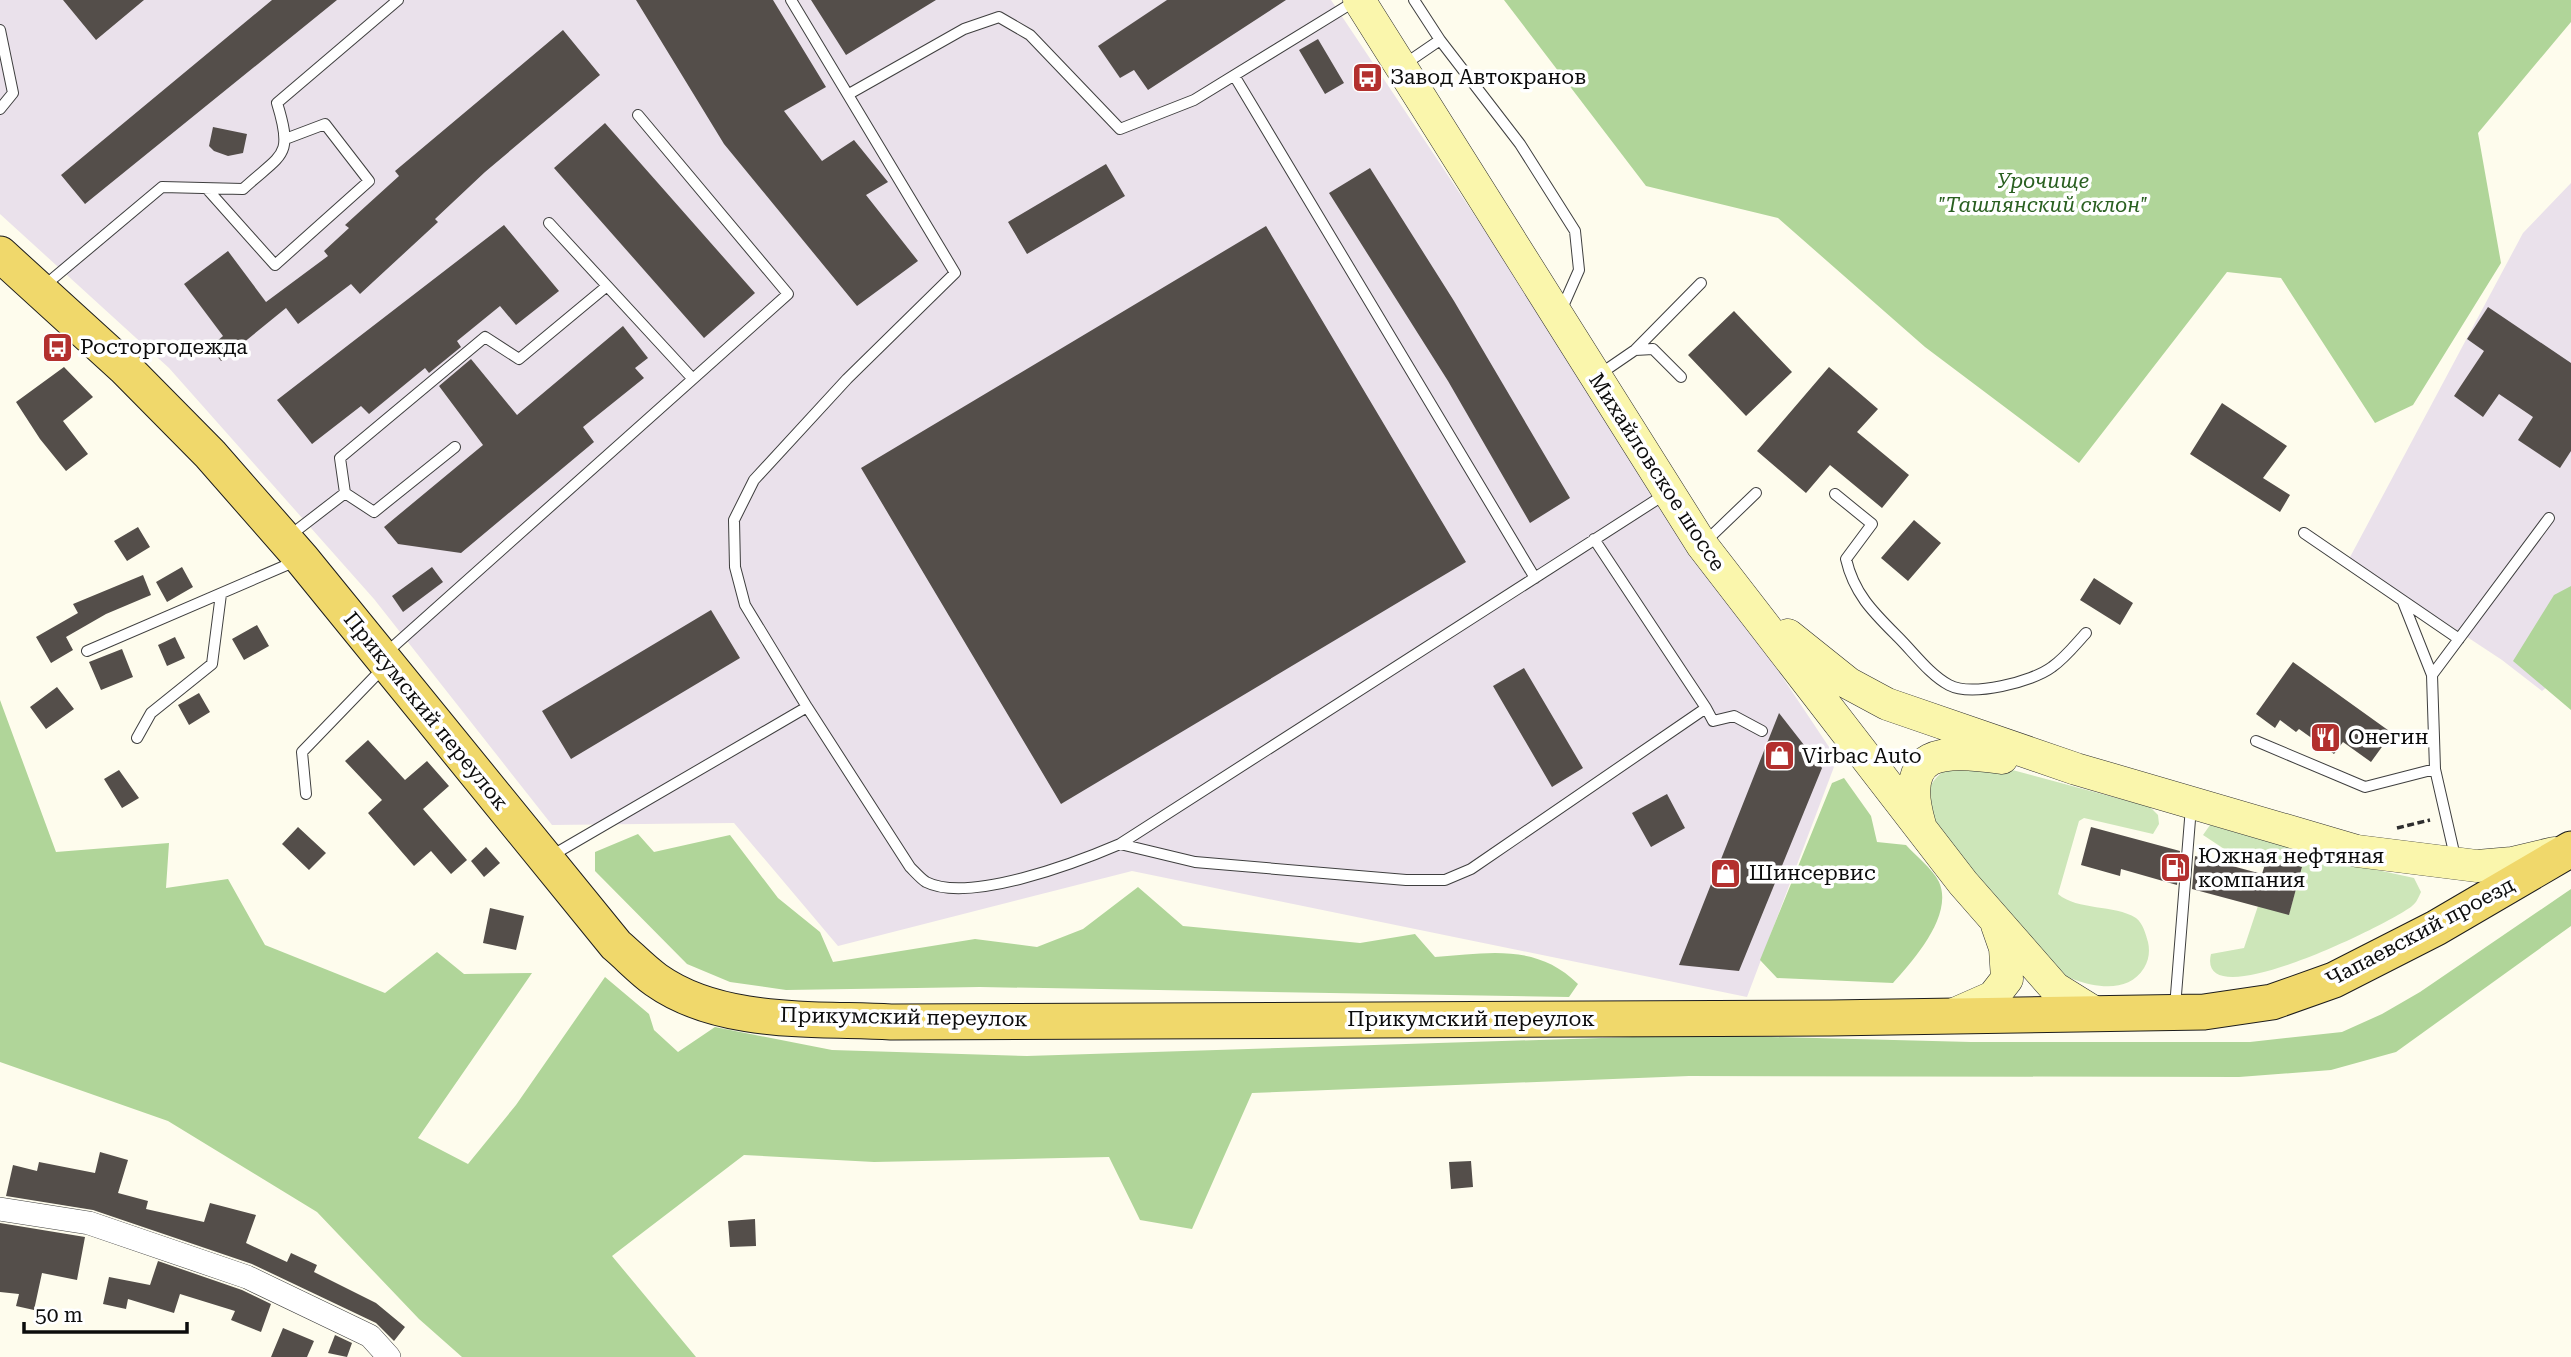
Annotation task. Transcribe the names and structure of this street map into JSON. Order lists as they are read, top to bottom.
{
  "streets": {
    "main road": ["Михайловское шоссе", "Прикумский переулок", "Чапаевский проезд"]
  },
  "crossings": [
    ["Михайловское шоссе", "Прикумский переулок"],
    ["Михайловское шоссе", "Чапаевский проезд"],
    ["Прикумский переулок", "Чапаевский проезд"]
  ],
  "parks": ["Урочище \"Ташлянский склон\""],
  "places": {
    "bus stop": ["Завод Автокранов", "Росторгодежда"],
    "restaurant": ["Онегин"],
    "shop": ["Virbac Auto", "Шинсервис"],
    "fuel station": ["Южная нефтяная компания"]
  },
  "scale_bar": "50 m"
}
